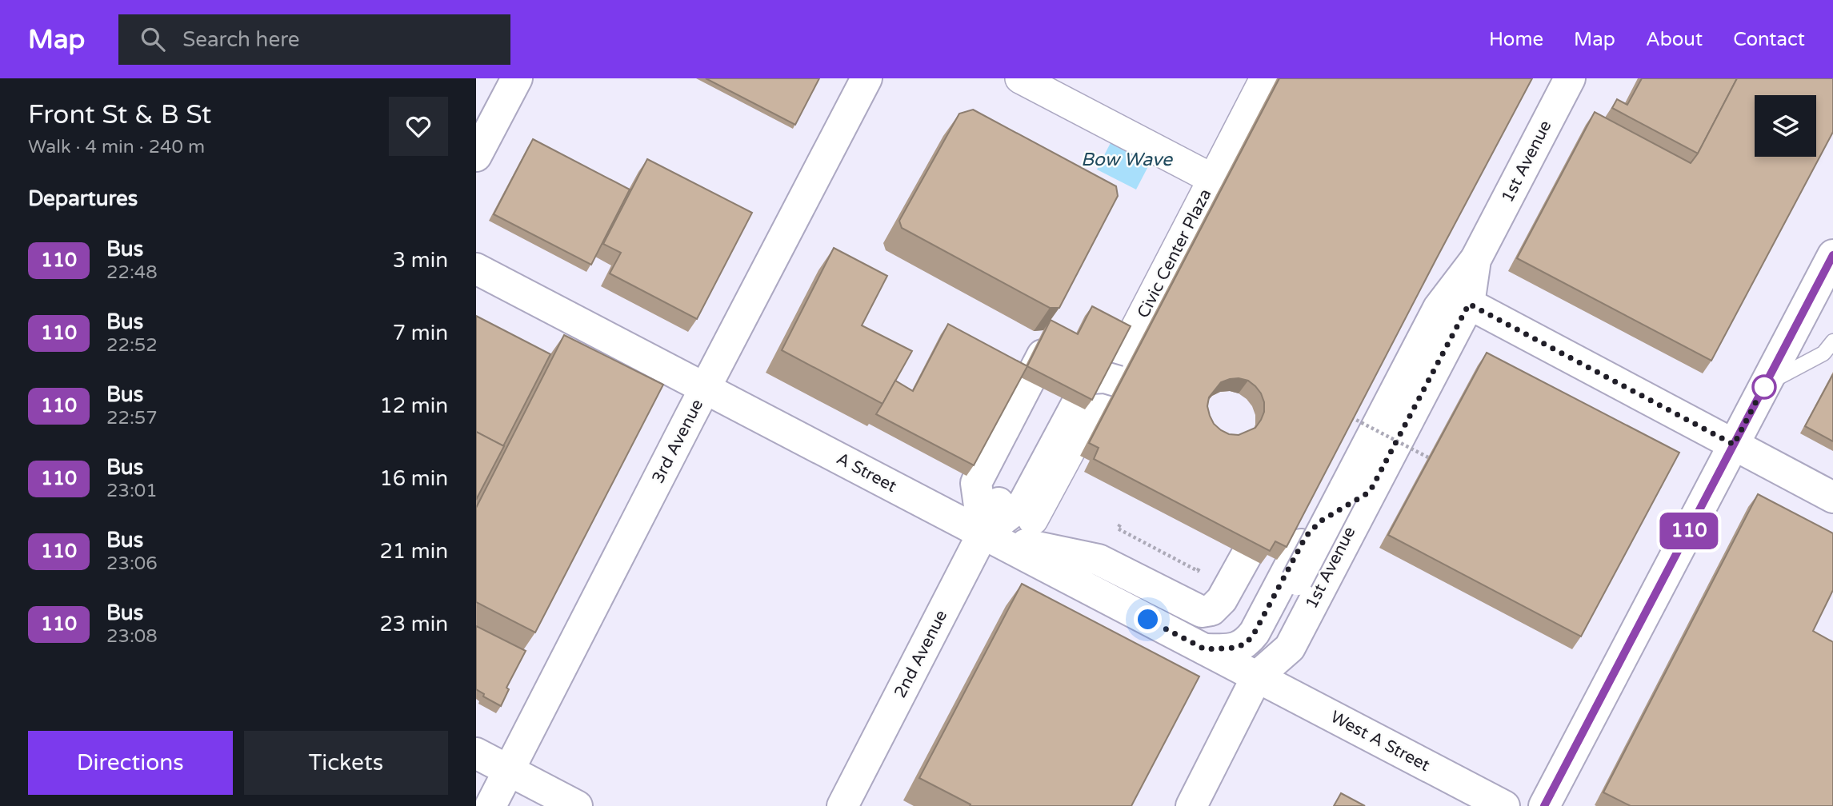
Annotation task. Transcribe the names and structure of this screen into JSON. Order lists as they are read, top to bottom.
{
  "streets": {
    "main road": [
      "1st Avenue",
      "3rd Avenue",
      "A Street",
      "2nd Avenue",
      "West A Street"
    ],
    "street": ["Civic Center Plaza"]
  },
  "crossings": [
    ["1st Avenue", "A Street"],
    ["1st Avenue", "West A Street"],
    ["3rd Avenue", "A Street"],
    ["A Street", "2nd Avenue"],
    ["A Street", "West A Street"]
  ],
  "water": ["Bow Wave"],
  "lines": ["bus line 110"],
  "page": {
    "header": "Map",
    "search": "Search here",
    "nav": [
      "Home",
      "Map",
      "About",
      "Contact"
    ],
    "heading": [
      ["Front St & B St", "Walk · 4 min · 240 m"],
      "Departures"
    ],
    "on_map": "110",
    "list": [
      {
        "mark": "110",
        "name": "Bus",
        "note": "22:48",
        "value": "3 min"
      },
      {
        "mark": "110",
        "name": "Bus",
        "note": "22:52",
        "value": "7 min"
      },
      {
        "mark": "110",
        "name": "Bus",
        "note": "22:57",
        "value": "12 min"
      },
      {
        "mark": "110",
        "name": "Bus",
        "note": "23:01",
        "value": "16 min"
      },
      {
        "mark": "110",
        "name": "Bus",
        "note": "23:06",
        "value": "21 min"
      },
      {
        "mark": "110",
        "name": "Bus",
        "note": "23:08",
        "value": "23 min"
      }
    ],
    "buttons": ["Directions", "Tickets"]
  }
}
